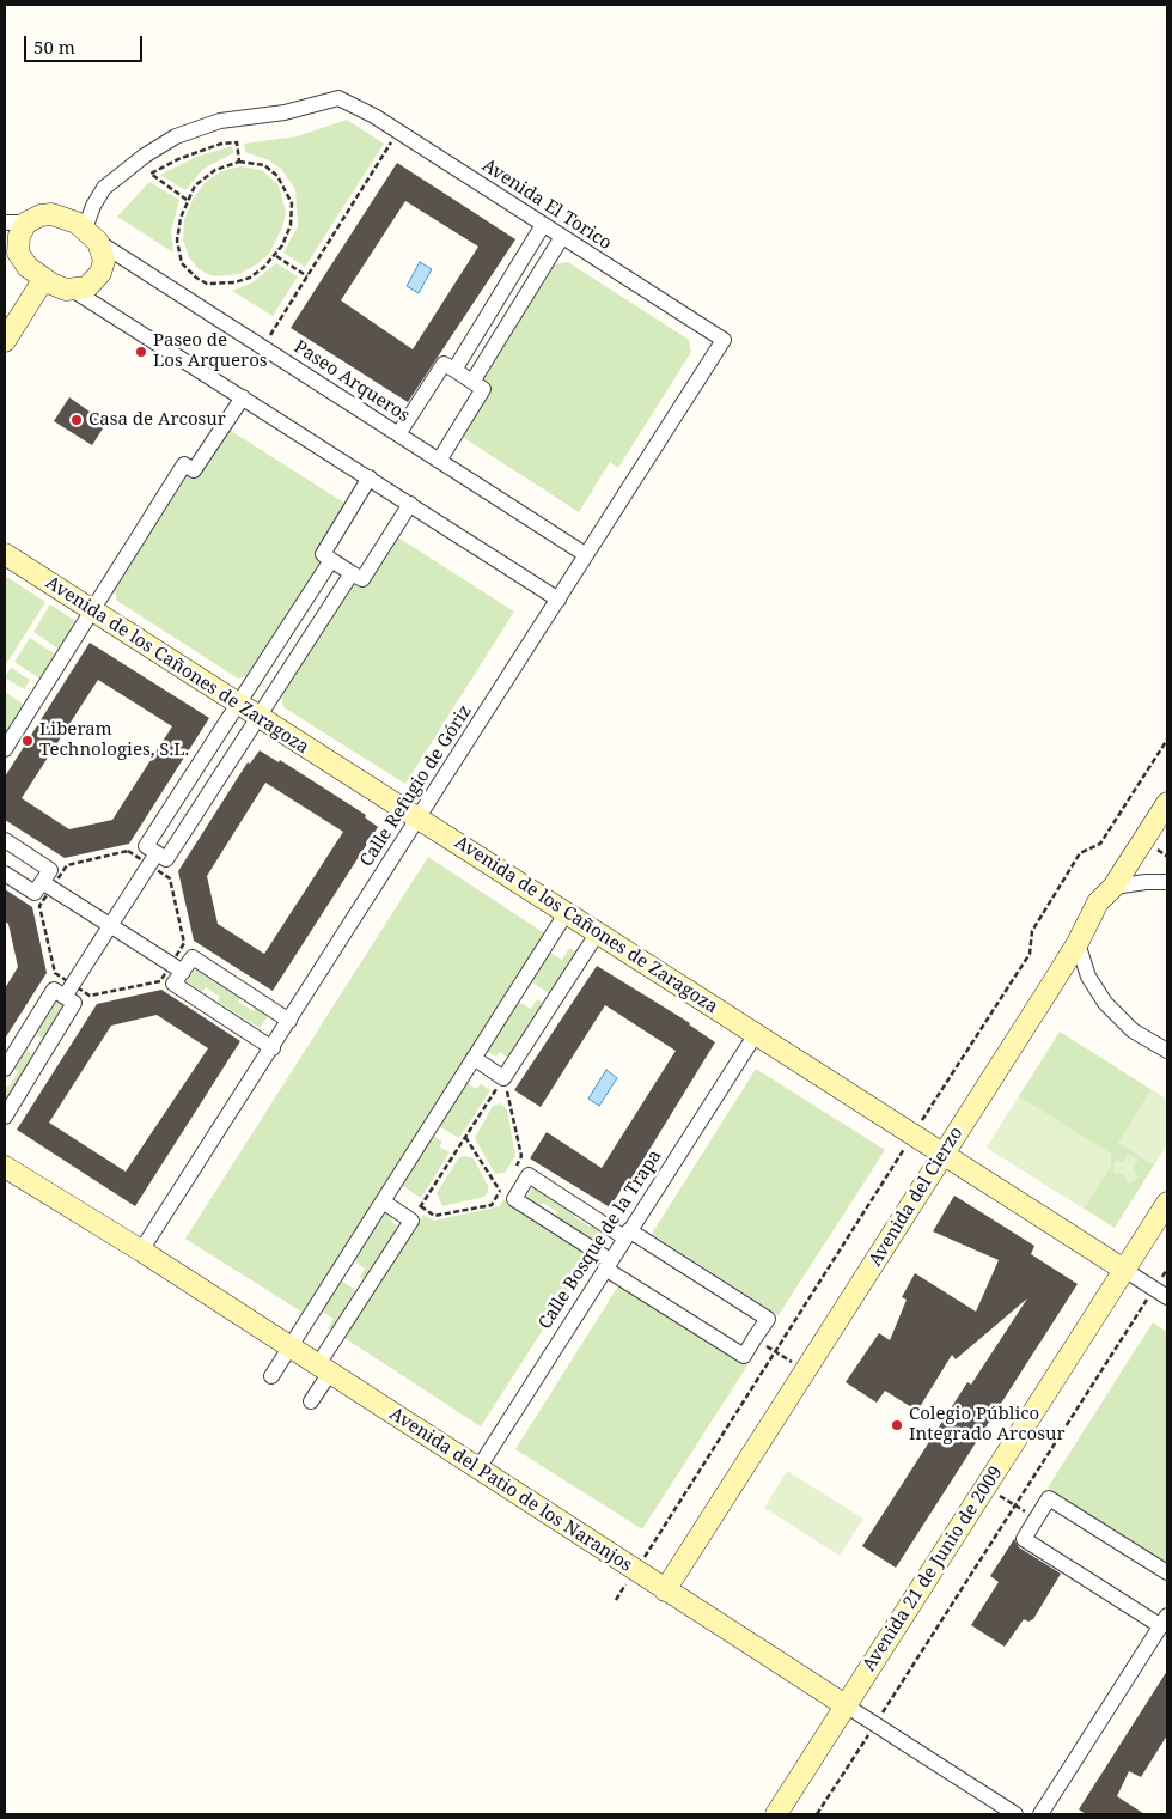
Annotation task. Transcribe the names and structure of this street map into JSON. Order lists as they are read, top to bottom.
{
  "streets": {
    "street": [
      "Avenida El Torico",
      "Paseo Arqueros",
      "Avenida de los Cañones de Zaragoza",
      "Calle Refugio de Góriz",
      "Avenida del Cierzo",
      "Calle Bosque de la Trapa",
      "Avenida del Patio de los Naranjos",
      "Avenida 21 de Junio de 2009"
    ]
  },
  "crossings": [
    ["Avenida El Torico", "Paseo Arqueros"],
    ["Avenida El Torico", "Calle Refugio de Góriz"],
    ["Paseo Arqueros", "Calle Refugio de Góriz"],
    ["Avenida de los Cañones de Zaragoza", "Calle Refugio de Góriz"],
    ["Avenida de los Cañones de Zaragoza", "Avenida del Cierzo"],
    ["Avenida de los Cañones de Zaragoza", "Calle Bosque de la Trapa"],
    ["Avenida de los Cañones de Zaragoza", "Avenida 21 de Junio de 2009"],
    ["Calle Refugio de Góriz", "Avenida del Patio de los Naranjos"],
    ["Avenida del Cierzo", "Avenida del Patio de los Naranjos"],
    ["Calle Bosque de la Trapa", "Avenida del Patio de los Naranjos"],
    ["Avenida del Patio de los Naranjos", "Avenida 21 de Junio de 2009"]
  ],
  "places": [
    "Paseo de Los Arqueros",
    "Casa de Arcosur",
    "Liberam Technologies, S.L.",
    "Colegio Público Integrado Arcosur"
  ],
  "scale_bar": "50 m"
}
